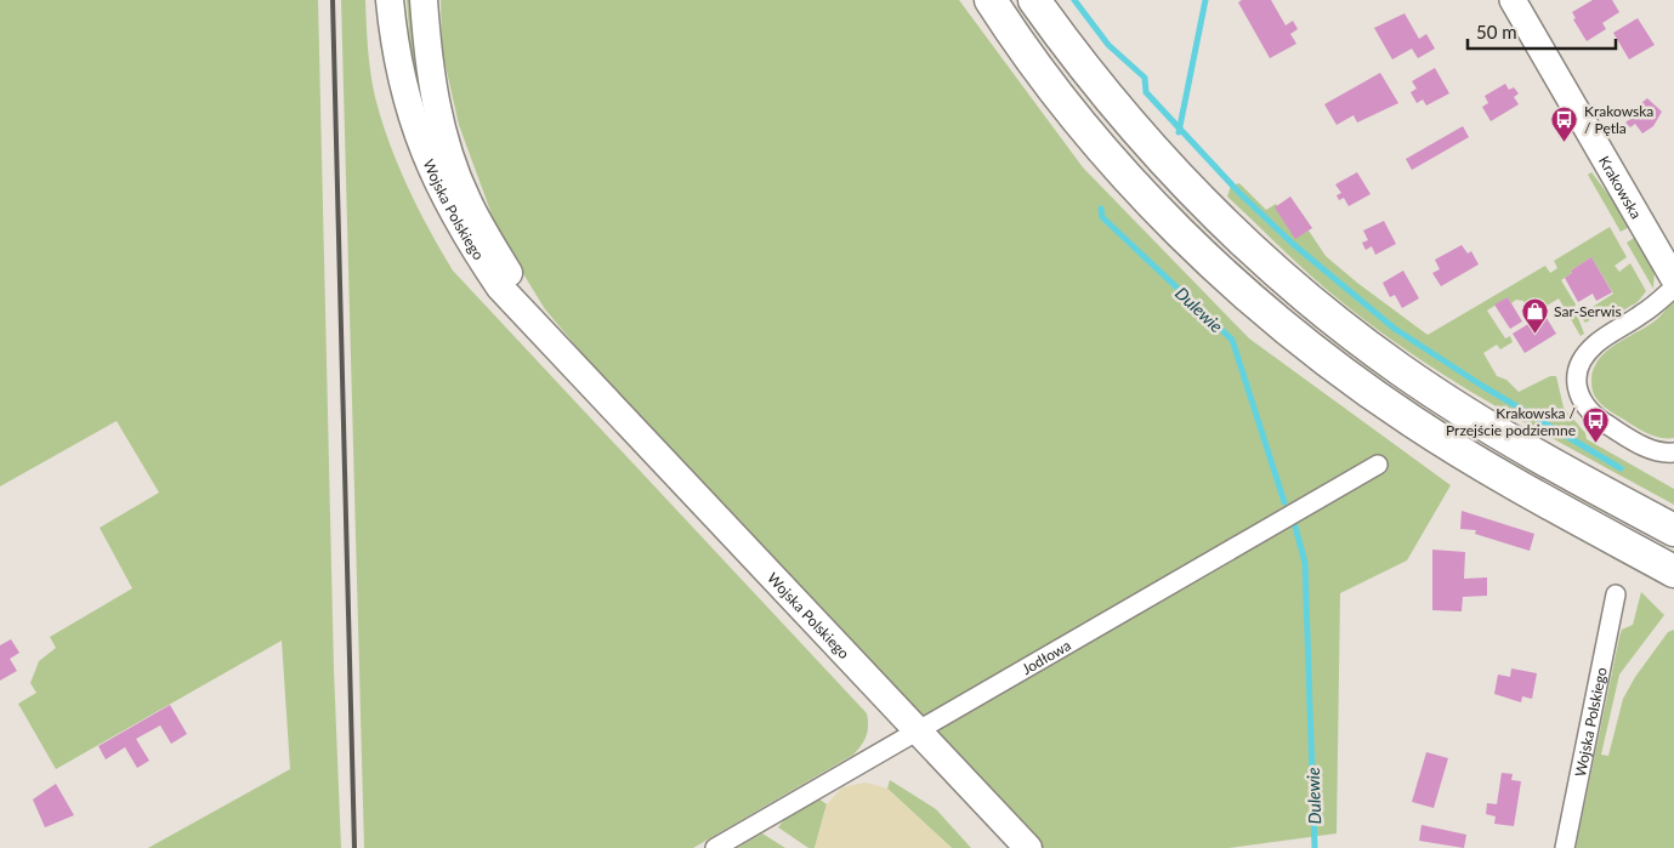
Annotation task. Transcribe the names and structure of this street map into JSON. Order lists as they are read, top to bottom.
{
  "streets": {
    "main road": ["Wojska Polskiego"],
    "street": ["Krakowska", "Jodłowa"]
  },
  "crossings": [
    ["Wojska Polskiego", "Jodłowa"]
  ],
  "water": ["Dulewie"],
  "places": {
    "bus stop": ["Krakowska / Pętla", "Krakowska / Przejście podziemne"],
    "shop": ["Sar-Serwis"]
  },
  "scale_bar": "50 m"
}
